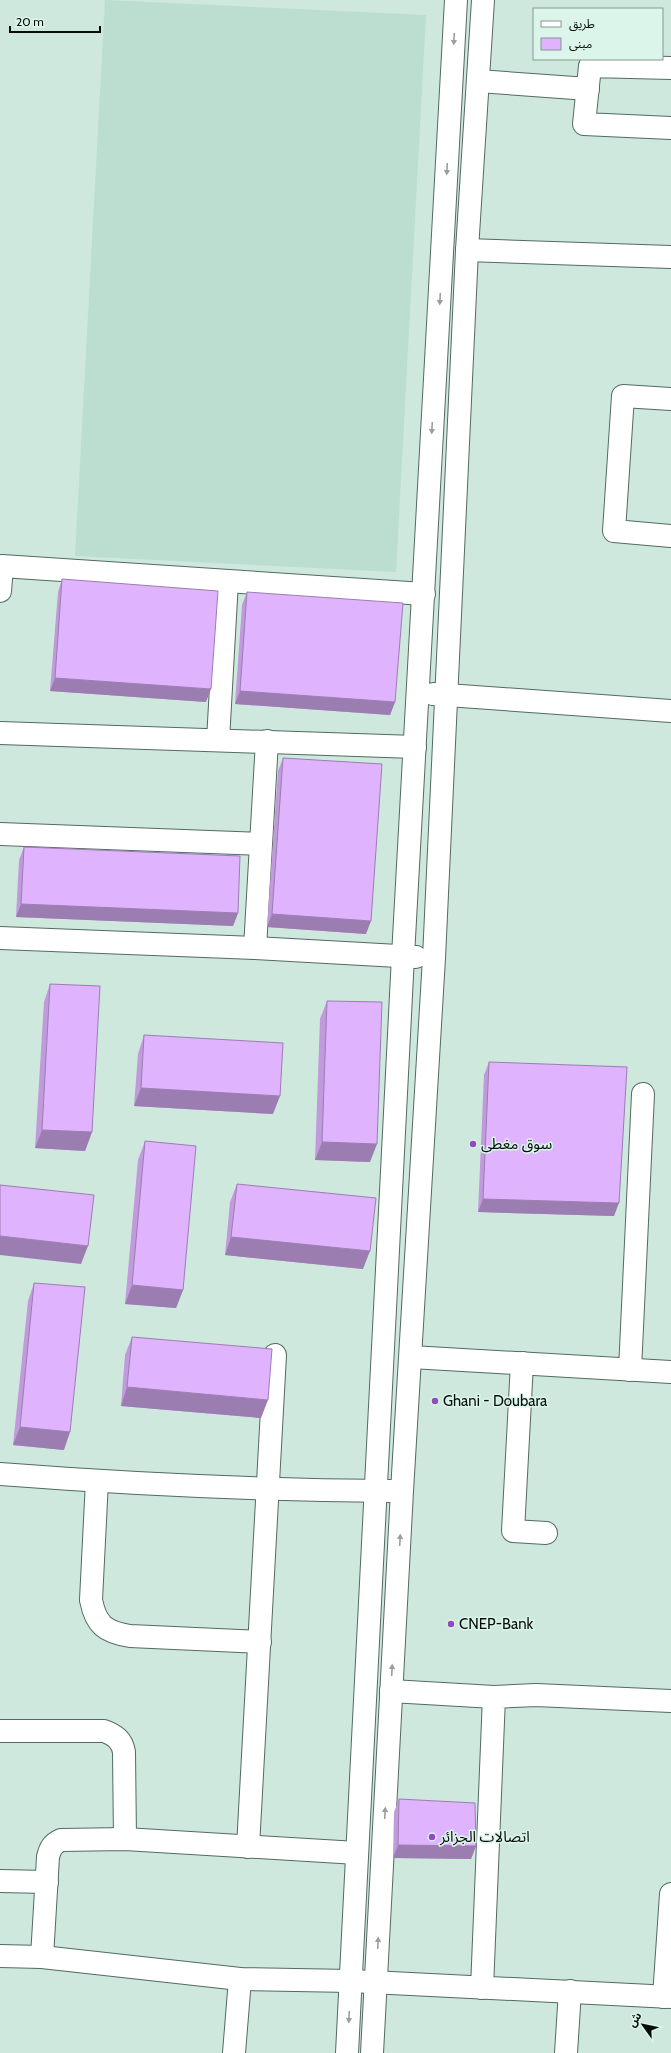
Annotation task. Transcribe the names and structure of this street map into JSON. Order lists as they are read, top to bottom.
{
  "places": [
    "سوق مغطى",
    "Ghani - Doubara",
    "CNEP-Bank",
    "اتصالات الجزائر"
  ],
  "legend": ["طريق", "مبنى"],
  "scale_bar": "20 m",
  "north": "top left"
}
